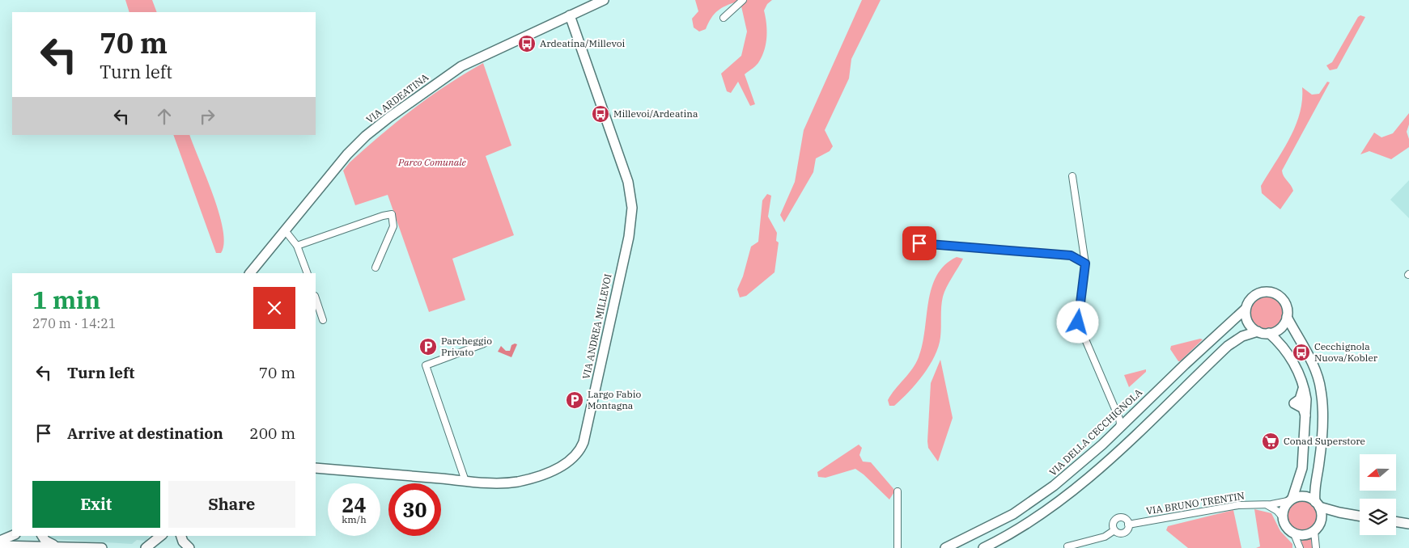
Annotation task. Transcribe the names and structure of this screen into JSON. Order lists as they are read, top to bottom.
{
  "streets": {
    "street": [
      "VIA ARDEATINA",
      "VIA ANDREA MILLEVOI",
      "VIA DELLA CECCHIGNOLA",
      "VIA BRUNO TRENTIN"
    ]
  },
  "crossings": [
    ["VIA ARDEATINA", "VIA ANDREA MILLEVOI"]
  ],
  "parks": ["Parco Comunale"],
  "places": {
    "bus stop": ["Ardeatina/Millevoi", "Millevoi/Ardeatina", "Cecchignola Nuova/Kobler"],
    "parking": ["Parcheggio Privato", "Largo Fabio Montagna"],
    "supermarket": ["Conad Superstore"]
  },
  "north": "left",
  "page": {
    "turn": ["70 m", "Turn left"],
    "heading": ["1 min", "270 m · 14:21"],
    "list": [
      {
        "name": "Turn left",
        "value": "70 m"
      },
      {
        "name": "Arrive at destination",
        "value": "200 m"
      }
    ],
    "buttons": ["Exit", "Share"],
    "speed": "24 km/h",
    "limit": "30"
  }
}
